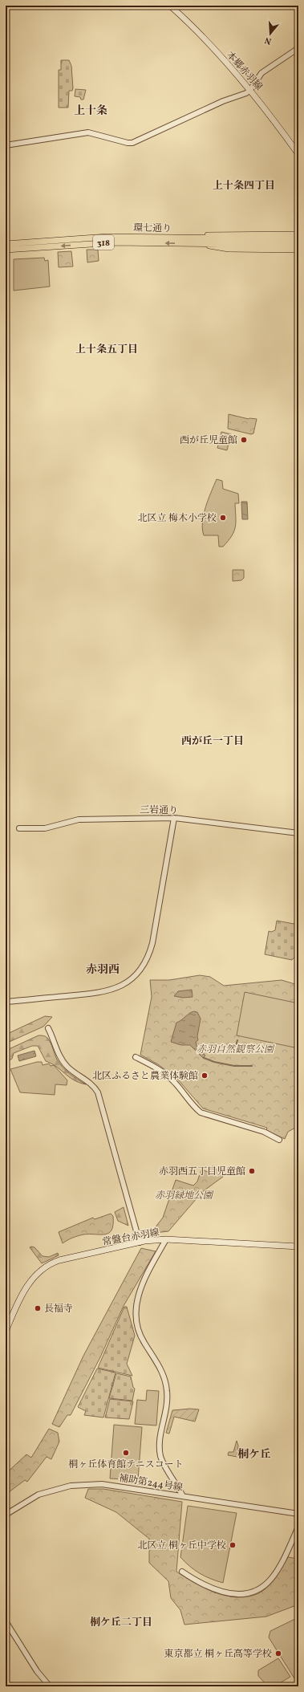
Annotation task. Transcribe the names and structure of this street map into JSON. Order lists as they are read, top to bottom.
{
  "streets": {
    "main road": [
      "本郷赤羽線",
      "環七通り",
      "318",
      "常盤台赤羽線"
    ],
    "street": ["三岩通り", "補助第244号線"]
  },
  "districts": [
    "上十条",
    "上十条四丁目",
    "上十条五丁目",
    "西が丘一丁目",
    "赤羽西",
    "桐ケ丘",
    "桐ケ丘二丁目"
  ],
  "parks": ["赤羽自然観察公園", "赤羽緑地公園"],
  "places": [
    "西が丘児童館",
    "北区立 梅木小学校",
    "北区ふるさと農業体験館",
    "赤羽西五丁目児童館",
    "長福寺",
    "桐ヶ丘体育館テニスコート",
    "北区立 桐ヶ丘中学校",
    "東京都立 桐ヶ丘高等学校"
  ],
  "north": "bottom"
}
